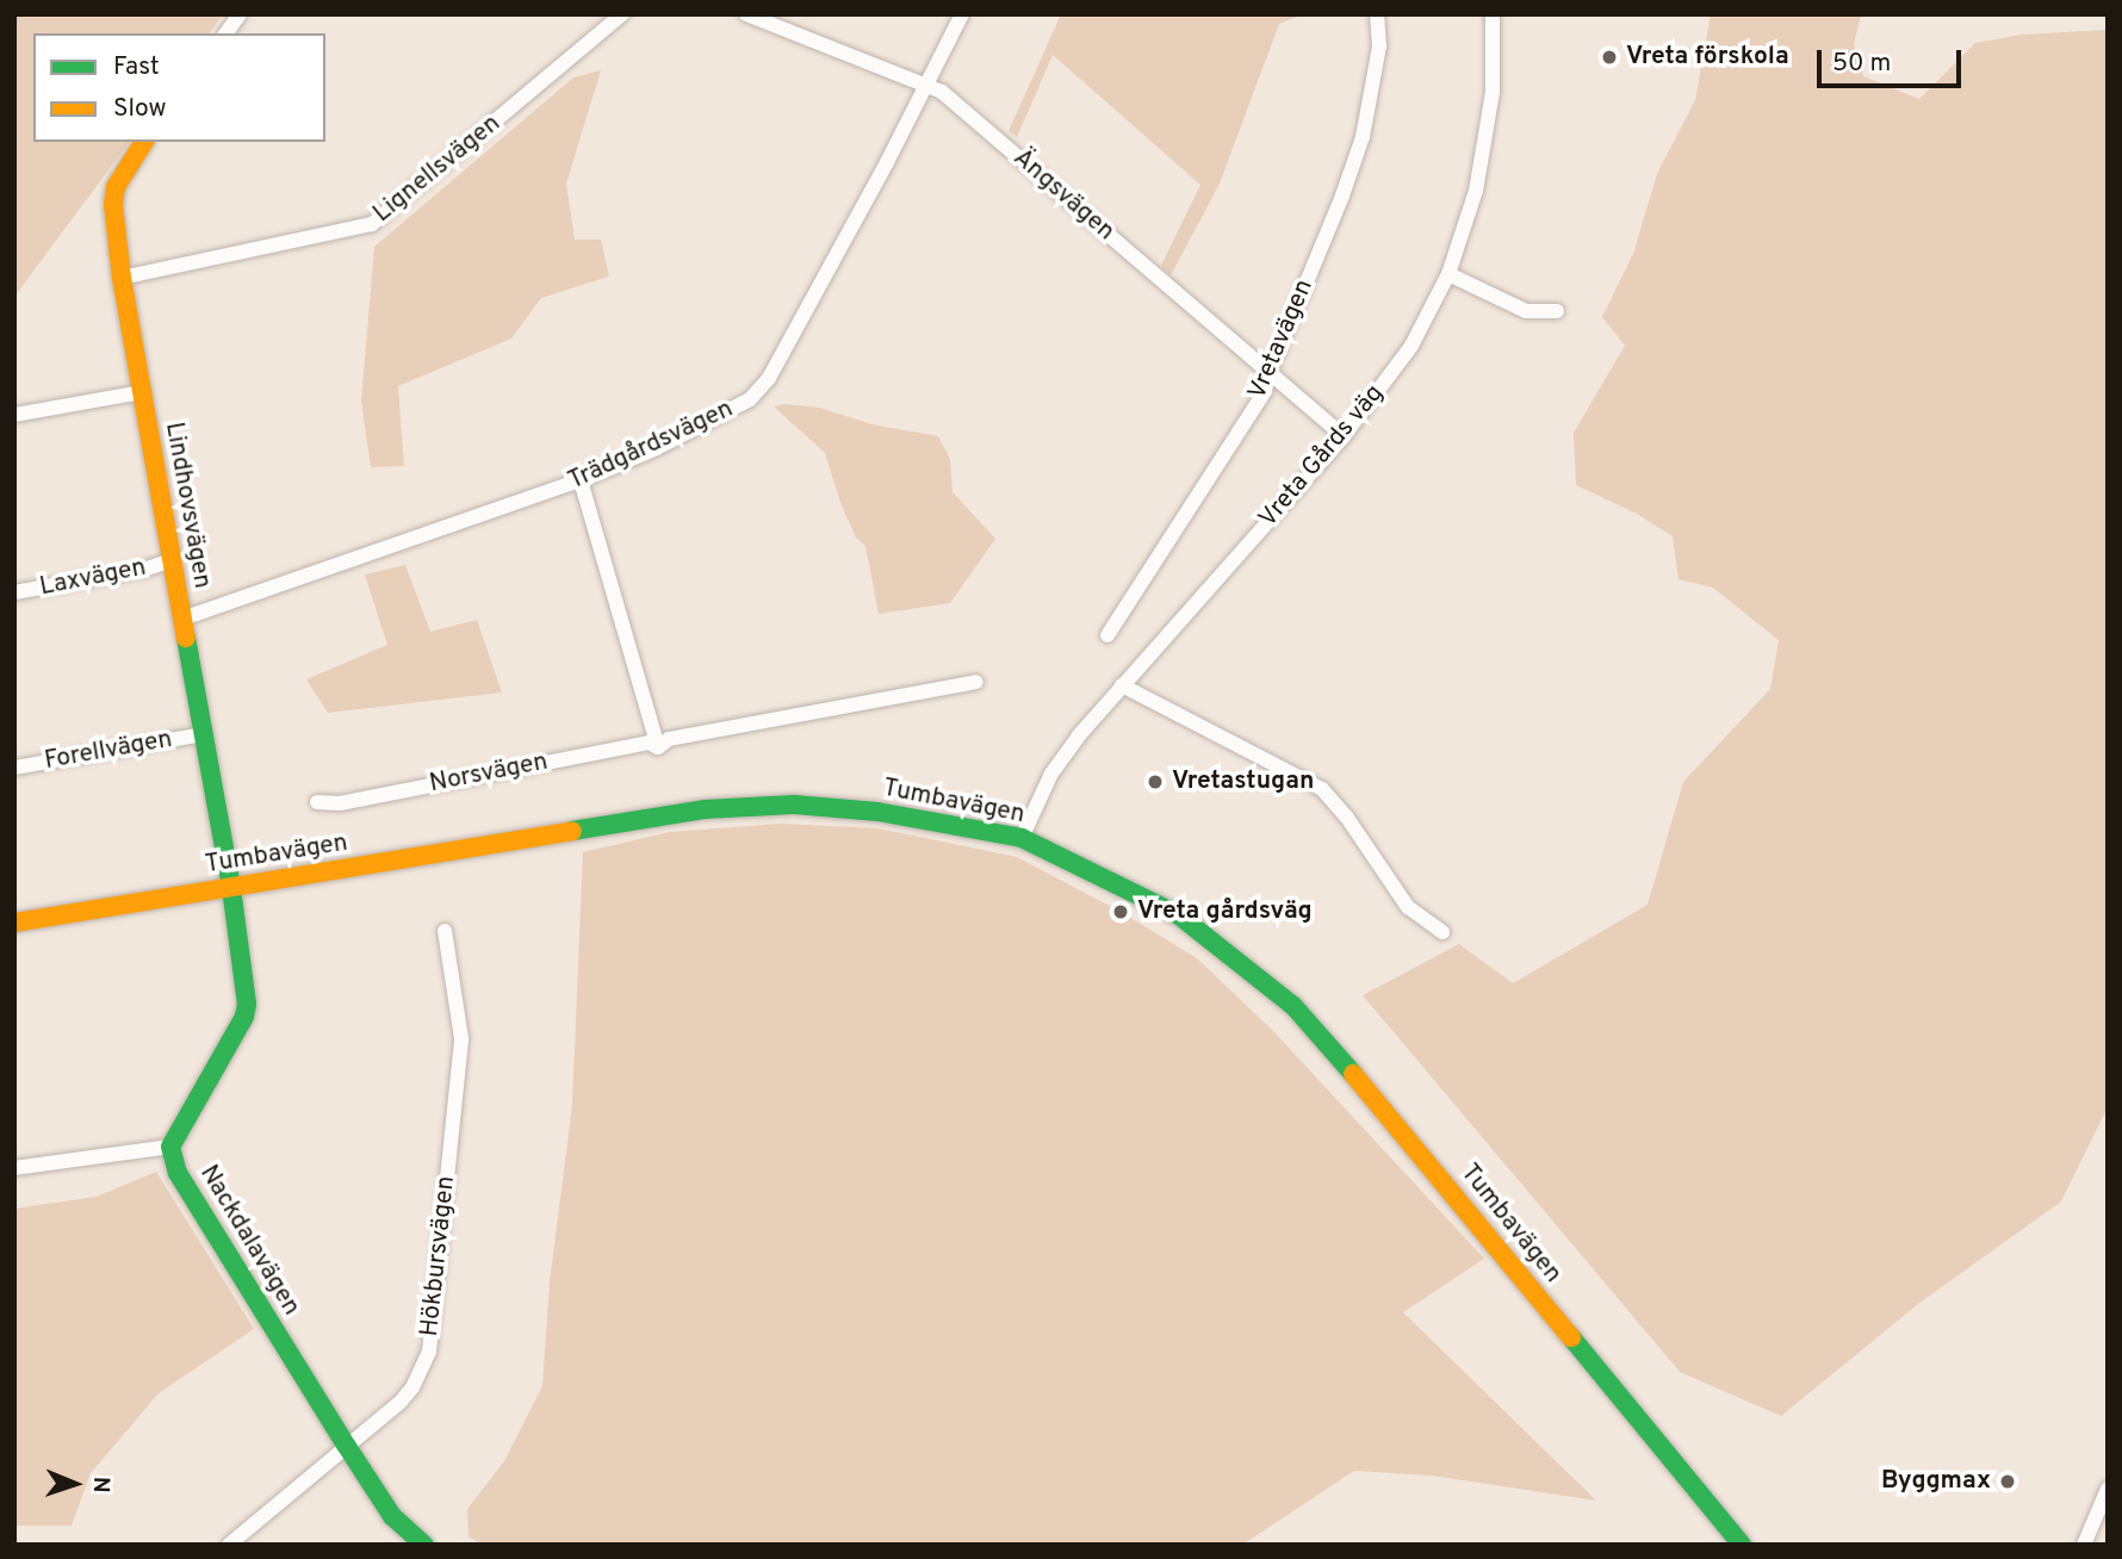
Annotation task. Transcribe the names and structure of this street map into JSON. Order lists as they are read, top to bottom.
{
  "streets": {
    "main road": ["Lindhovsvägen", "Tumbavägen", "Nackdalavägen"],
    "street": [
      "Lignellsvägen",
      "Ängsvägen",
      "Vretavägen",
      "Trädgårdsvägen",
      "Vreta Gårds väg",
      "Laxvägen",
      "Forellvägen",
      "Norsvägen",
      "Hökbursvägen"
    ]
  },
  "crossings": [
    ["Lignellsvägen", "Lindhovsvägen"],
    ["Ängsvägen", "Vretavägen"],
    ["Ängsvägen", "Trädgårdsvägen"],
    ["Ängsvägen", "Vreta Gårds väg"],
    ["Trädgårdsvägen", "Lindhovsvägen"],
    ["Vreta Gårds väg", "Tumbavägen"],
    ["Lindhovsvägen", "Laxvägen"],
    ["Lindhovsvägen", "Forellvägen"],
    ["Lindhovsvägen", "Tumbavägen"],
    ["Lindhovsvägen", "Nackdalavägen"],
    ["Tumbavägen", "Nackdalavägen"],
    ["Nackdalavägen", "Hökbursvägen"]
  ],
  "places": [
    "Vreta förskola",
    "Vretastugan",
    "Vreta gårdsväg",
    "Byggmax"
  ],
  "legend": ["Fast", "Slow"],
  "scale_bar": "50 m",
  "north": "right"
}
